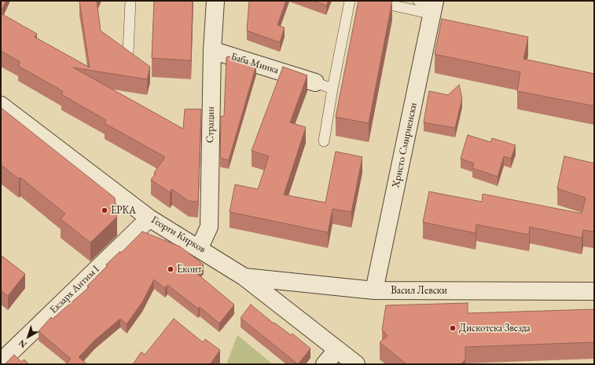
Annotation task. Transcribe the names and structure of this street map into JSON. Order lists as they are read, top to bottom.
{
  "streets": {
    "street": [
      "Баба Минка",
      "Страцин",
      "Христо Смирненски",
      "Георги Кирков",
      "Екзарх Антим I",
      "Васил Левски"
    ]
  },
  "crossings": [
    ["Баба Минка", "Страцин"],
    ["Страцин", "Георги Кирков"],
    ["Христо Смирненски", "Васил Левски"],
    ["Георги Кирков", "Екзарх Антим I"],
    ["Георги Кирков", "Васил Левски"]
  ],
  "places": ["ЕРКА", "Еконт", "Дискотека Звезда"],
  "north": "bottom left"
}
